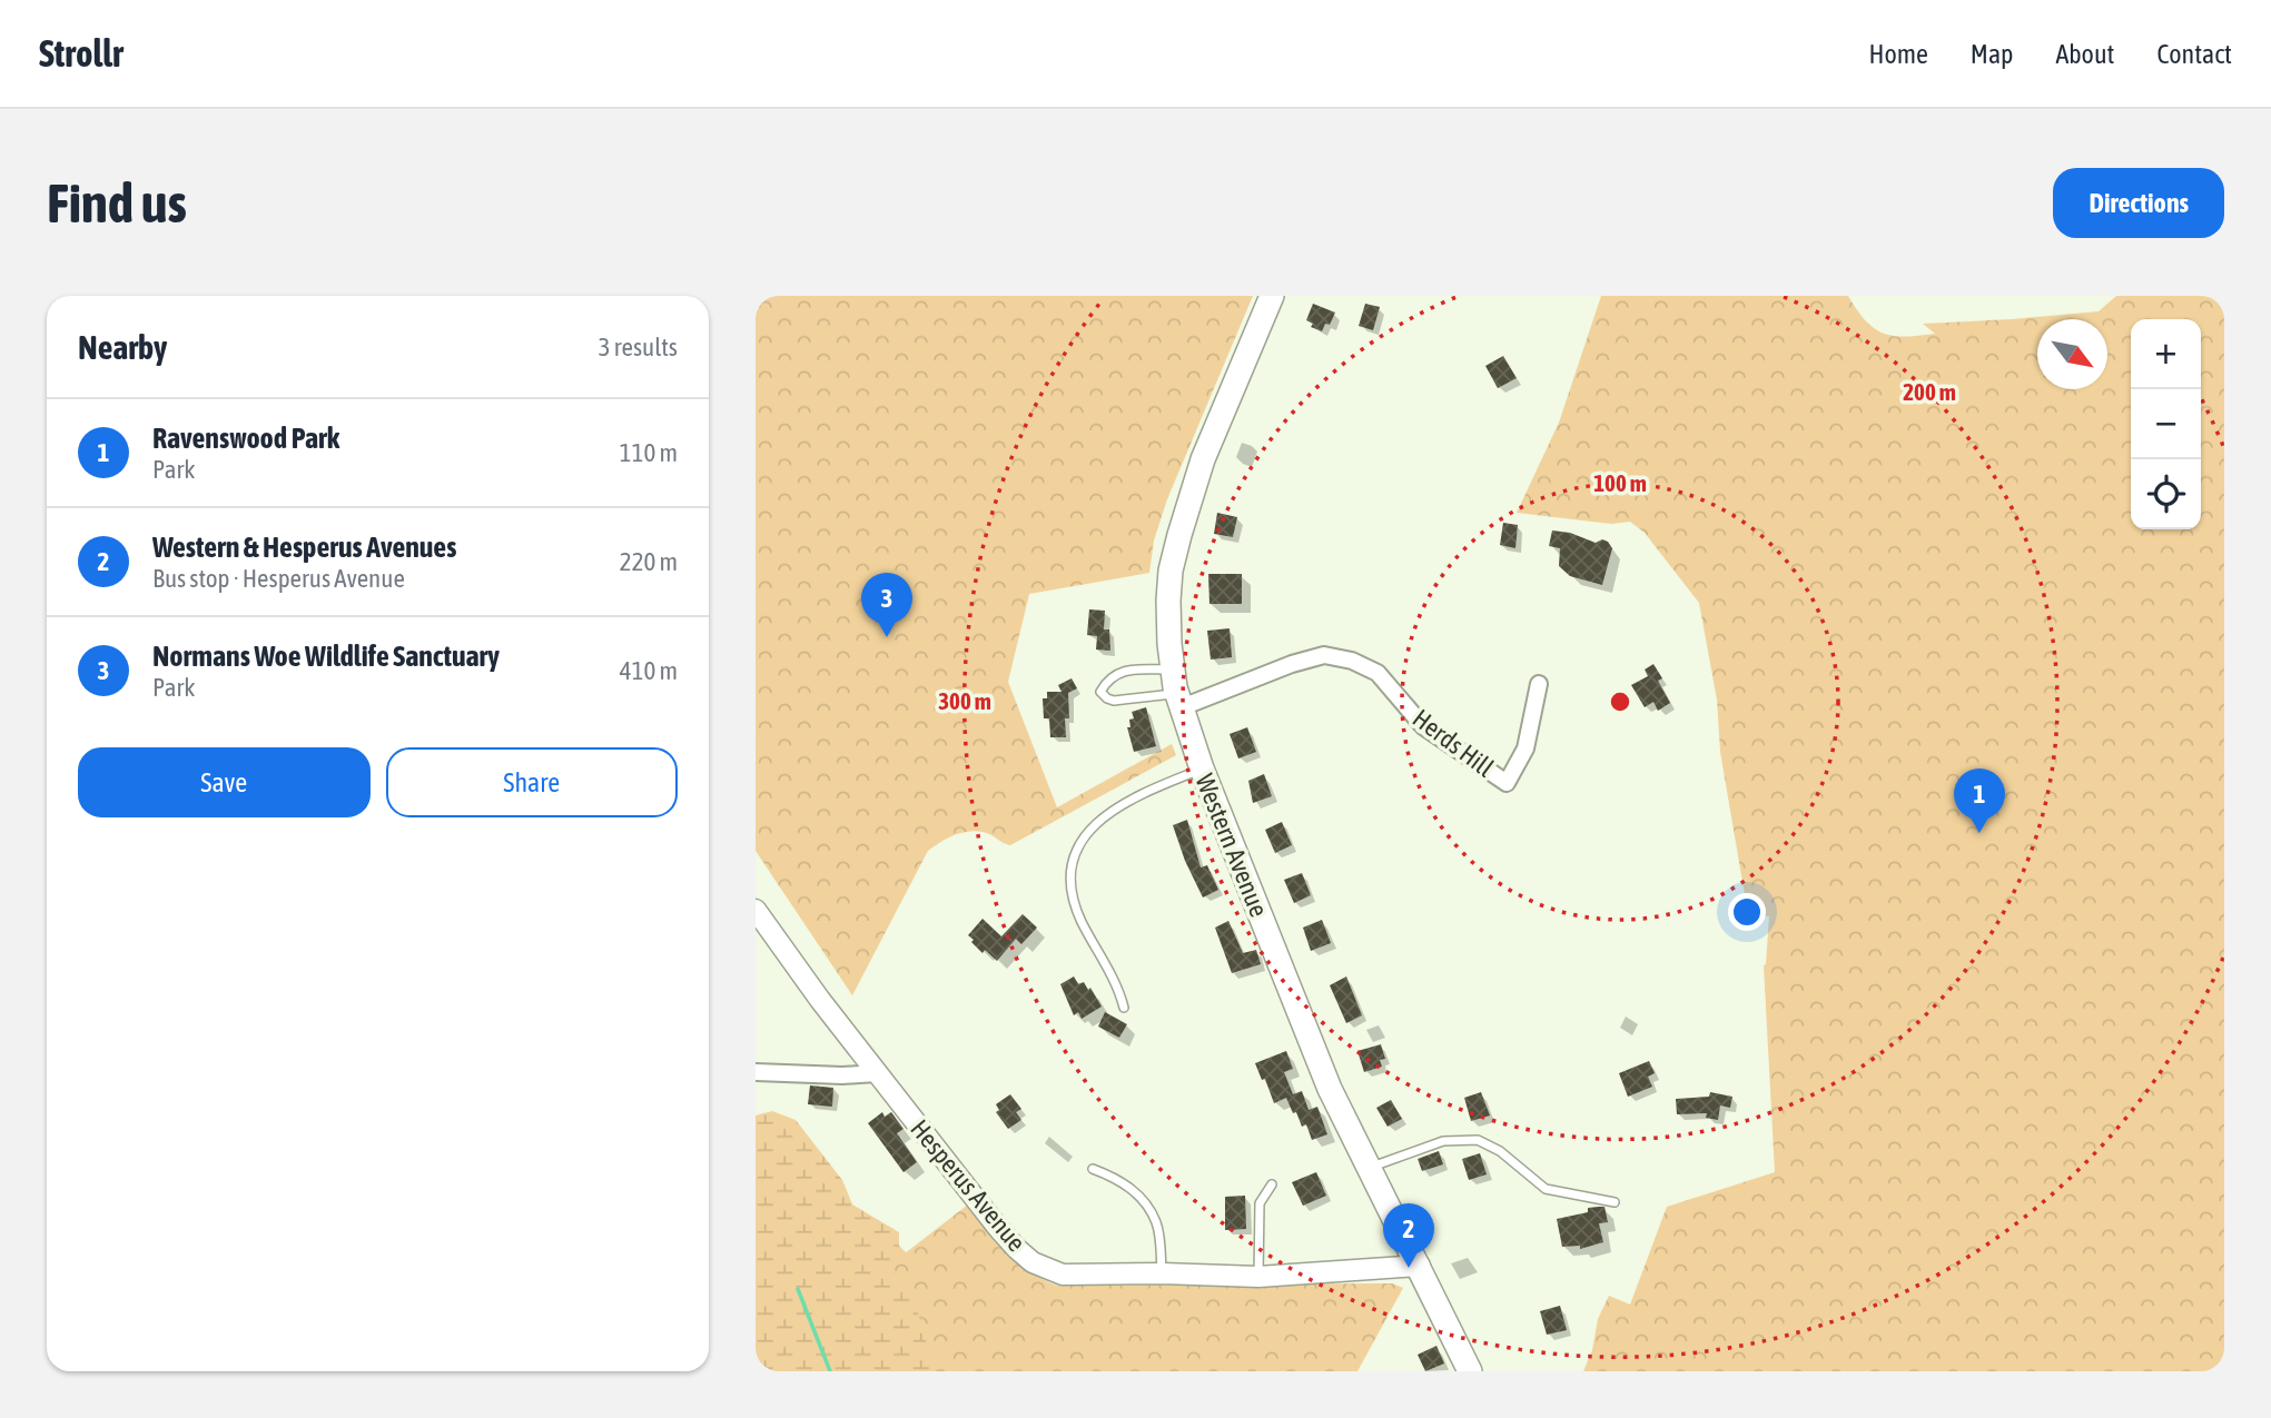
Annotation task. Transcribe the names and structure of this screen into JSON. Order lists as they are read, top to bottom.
{
  "streets": {
    "main road": ["Western Avenue"],
    "street": ["Herds Hill", "Hesperus Avenue"]
  },
  "crossings": [
    ["Herds Hill", "Western Avenue"],
    ["Western Avenue", "Hesperus Avenue"]
  ],
  "north": "bottom right",
  "page": {
    "header": "Strollr",
    "nav": [
      "Home",
      "Map",
      "About",
      "Contact"
    ],
    "buttons": [
      "Directions",
      ["Save", "Share"]
    ],
    "title": "Find us",
    "heading": ["Nearby", "3 results"],
    "map_buttons": ["+", "−"],
    "list": [
      {
        "mark": "1",
        "name": "Ravenswood Park",
        "note": "Park",
        "value": "110 m"
      },
      {
        "mark": "2",
        "name": "Western & Hesperus Avenues",
        "note": "Bus stop · Hesperus Avenue",
        "value": "220 m"
      },
      {
        "mark": "3",
        "name": "Normans Woe Wildlife Sanctuary",
        "note": "Park",
        "value": "410 m"
      }
    ],
    "pins": ["3", "1", "2"]
  },
  "rings": ["200 m", "100 m", "300 m"]
}
